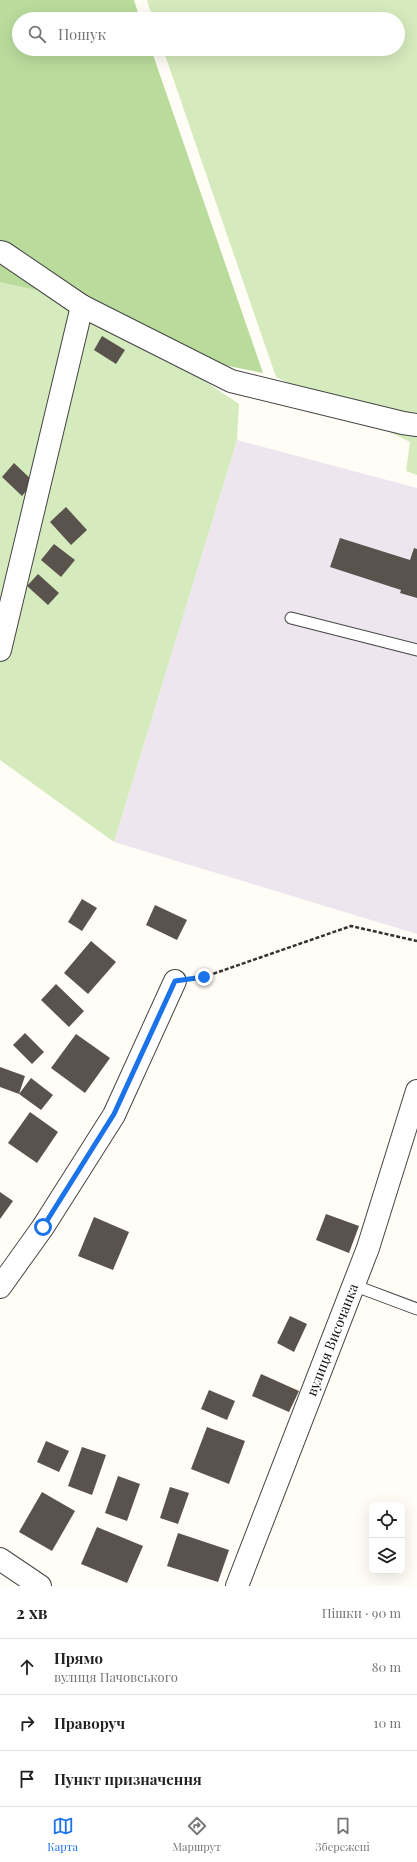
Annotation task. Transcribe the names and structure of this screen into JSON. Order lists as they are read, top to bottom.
{
  "streets": {
    "street": ["вулиця Височанка"]
  },
  "page": {
    "search": "Пошук",
    "heading": ["2 хв", "Пішки · 90 m"],
    "list": [
      ["Прямо", "вулиця Пачовського", "80 m"],
      ["Праворуч", "10 m"],
      "Пункт призначення"
    ],
    "nav": ["Карта", "Маршрут", "Збережені"]
  }
}
